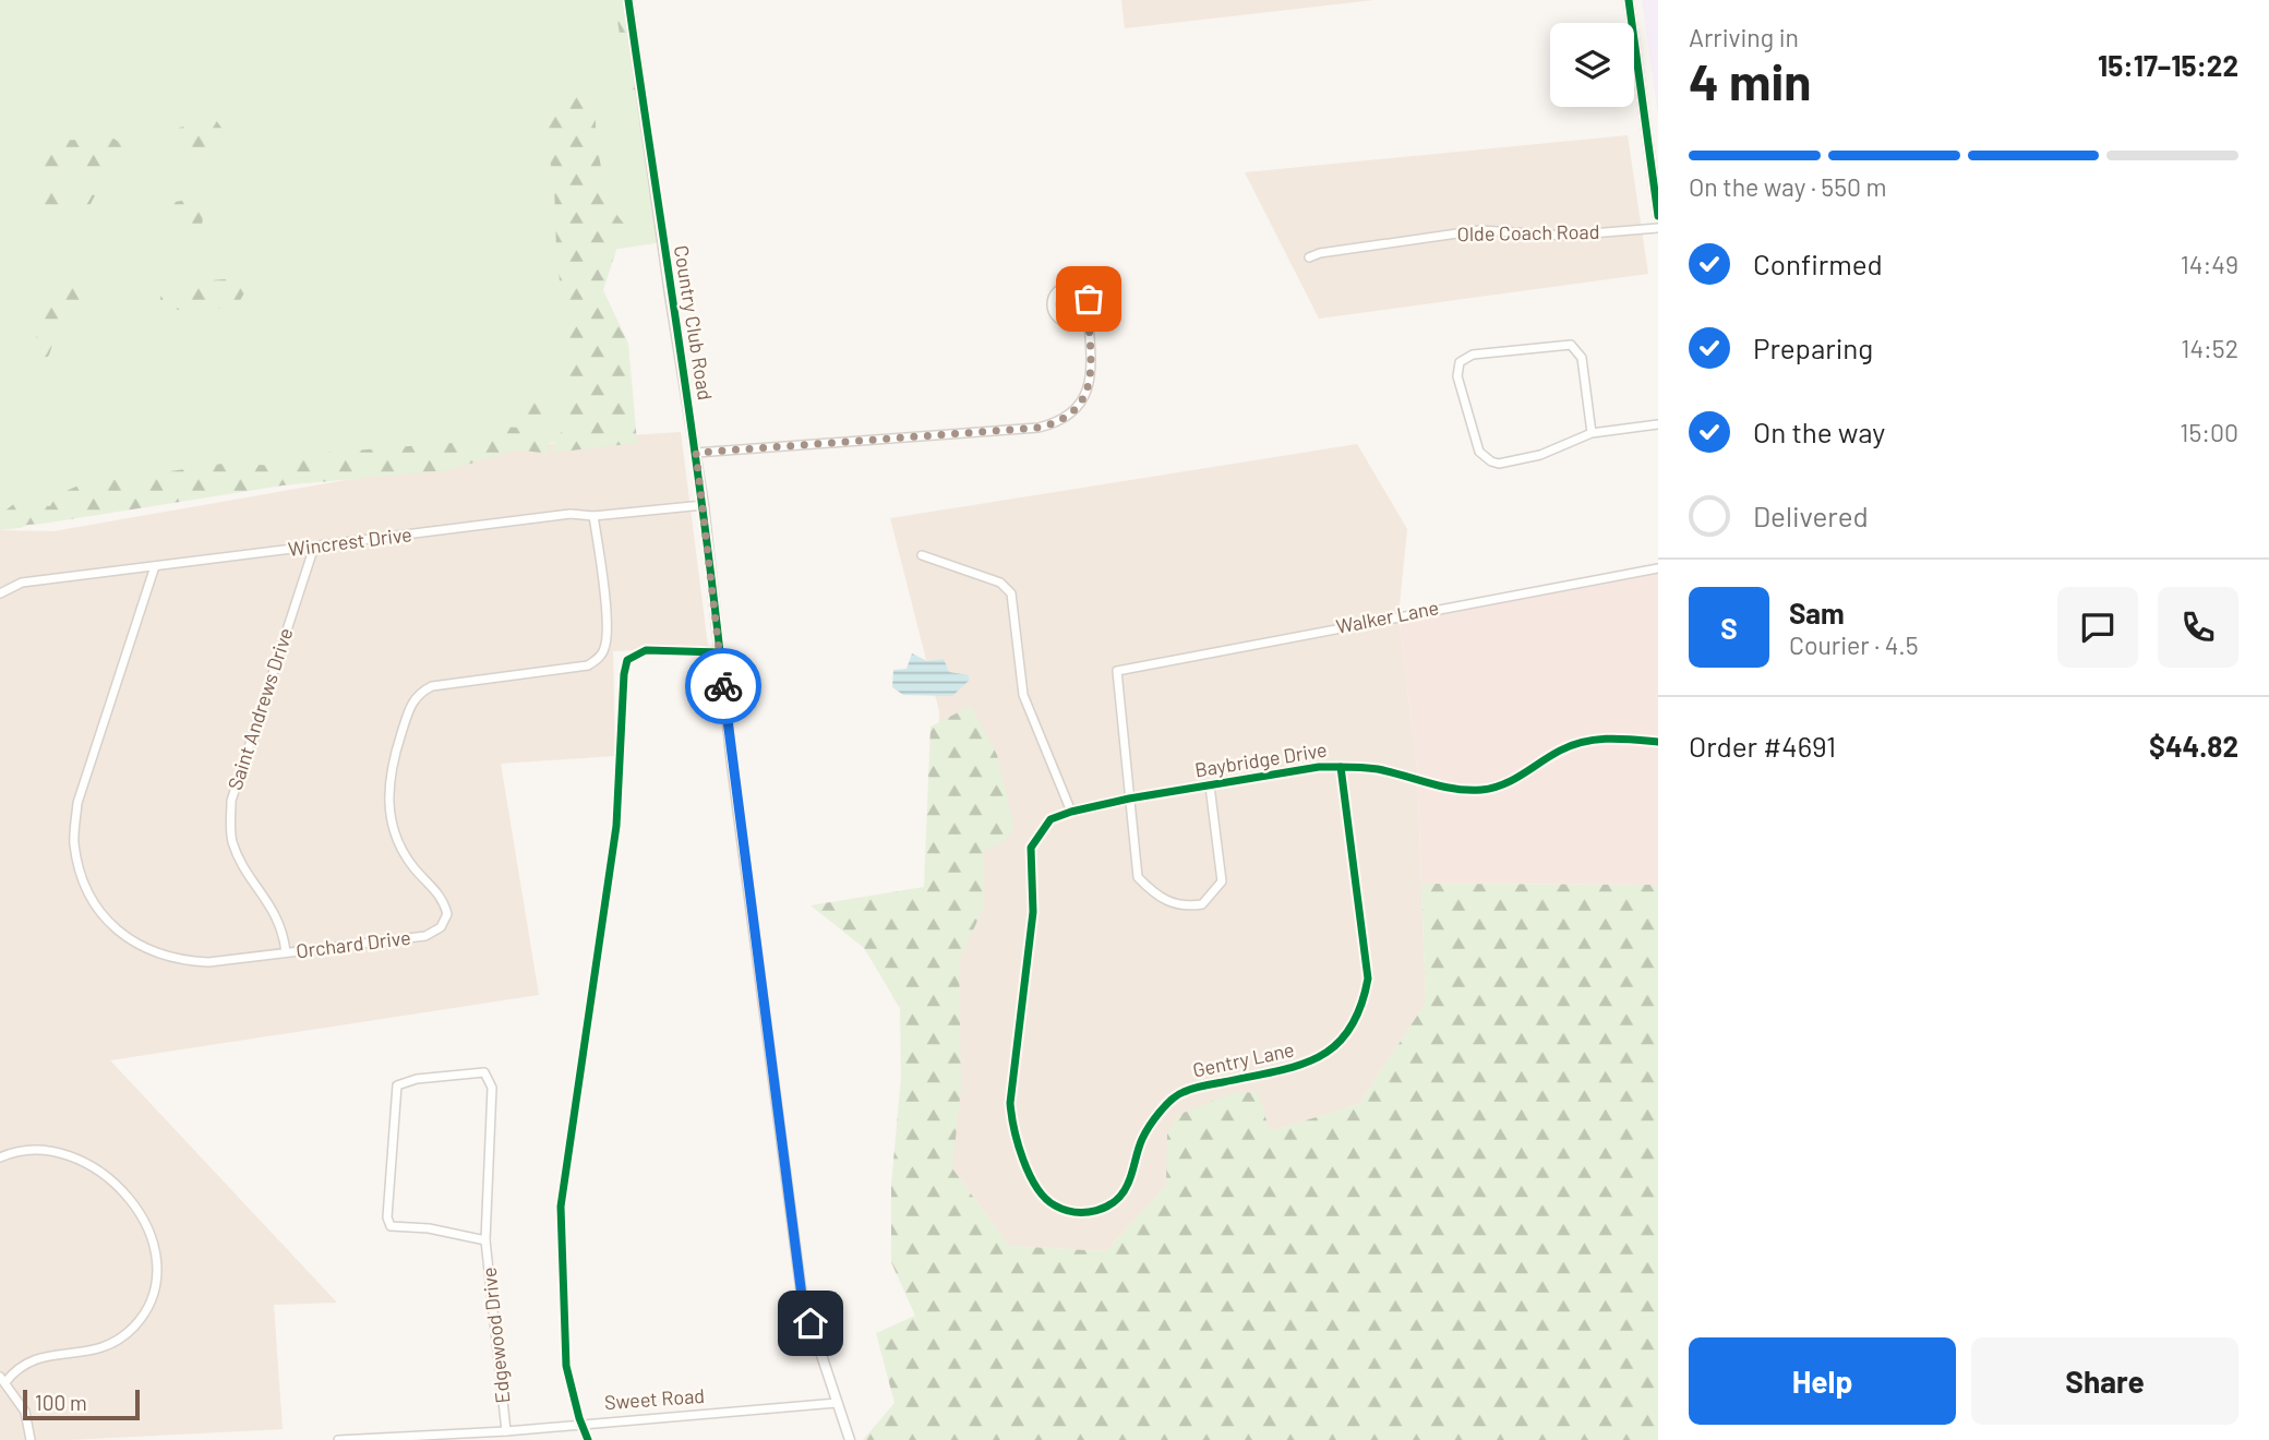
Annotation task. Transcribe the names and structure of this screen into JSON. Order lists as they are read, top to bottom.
{
  "streets": {
    "street": [
      "Olde Coach Road",
      "Country Club Road",
      "Wincrest Drive",
      "Walker Lane",
      "Saint Andrews Drive",
      "Baybridge Drive",
      "Orchard Drive",
      "Gentry Lane",
      "Edgewood Drive",
      "Sweet Road"
    ]
  },
  "crossings": [
    ["Country Club Road", "Wincrest Drive"],
    ["Country Club Road", "Sweet Road"],
    ["Wincrest Drive", "Saint Andrews Drive"],
    ["Wincrest Drive", "Orchard Drive"],
    ["Walker Lane", "Baybridge Drive"],
    ["Walker Lane", "Gentry Lane"],
    ["Saint Andrews Drive", "Orchard Drive"],
    ["Baybridge Drive", "Gentry Lane"],
    ["Edgewood Drive", "Sweet Road"]
  ],
  "scale_bar": "100 m",
  "page": {
    "heading": ["4 min", "Arriving in", "15:17–15:22"],
    "panel": [
      "Sam",
      "Courier · 4.5",
      "Order #4691",
      "$44.82"
    ],
    "bar": "On the way · 550 m",
    "list": [
      ["Confirmed", "14:49"],
      ["Preparing", "14:52"],
      ["On the way", "15:00"],
      "Delivered"
    ],
    "round": "S",
    "buttons": ["Help", "Share"],
    "scale": "100 m"
  }
}
